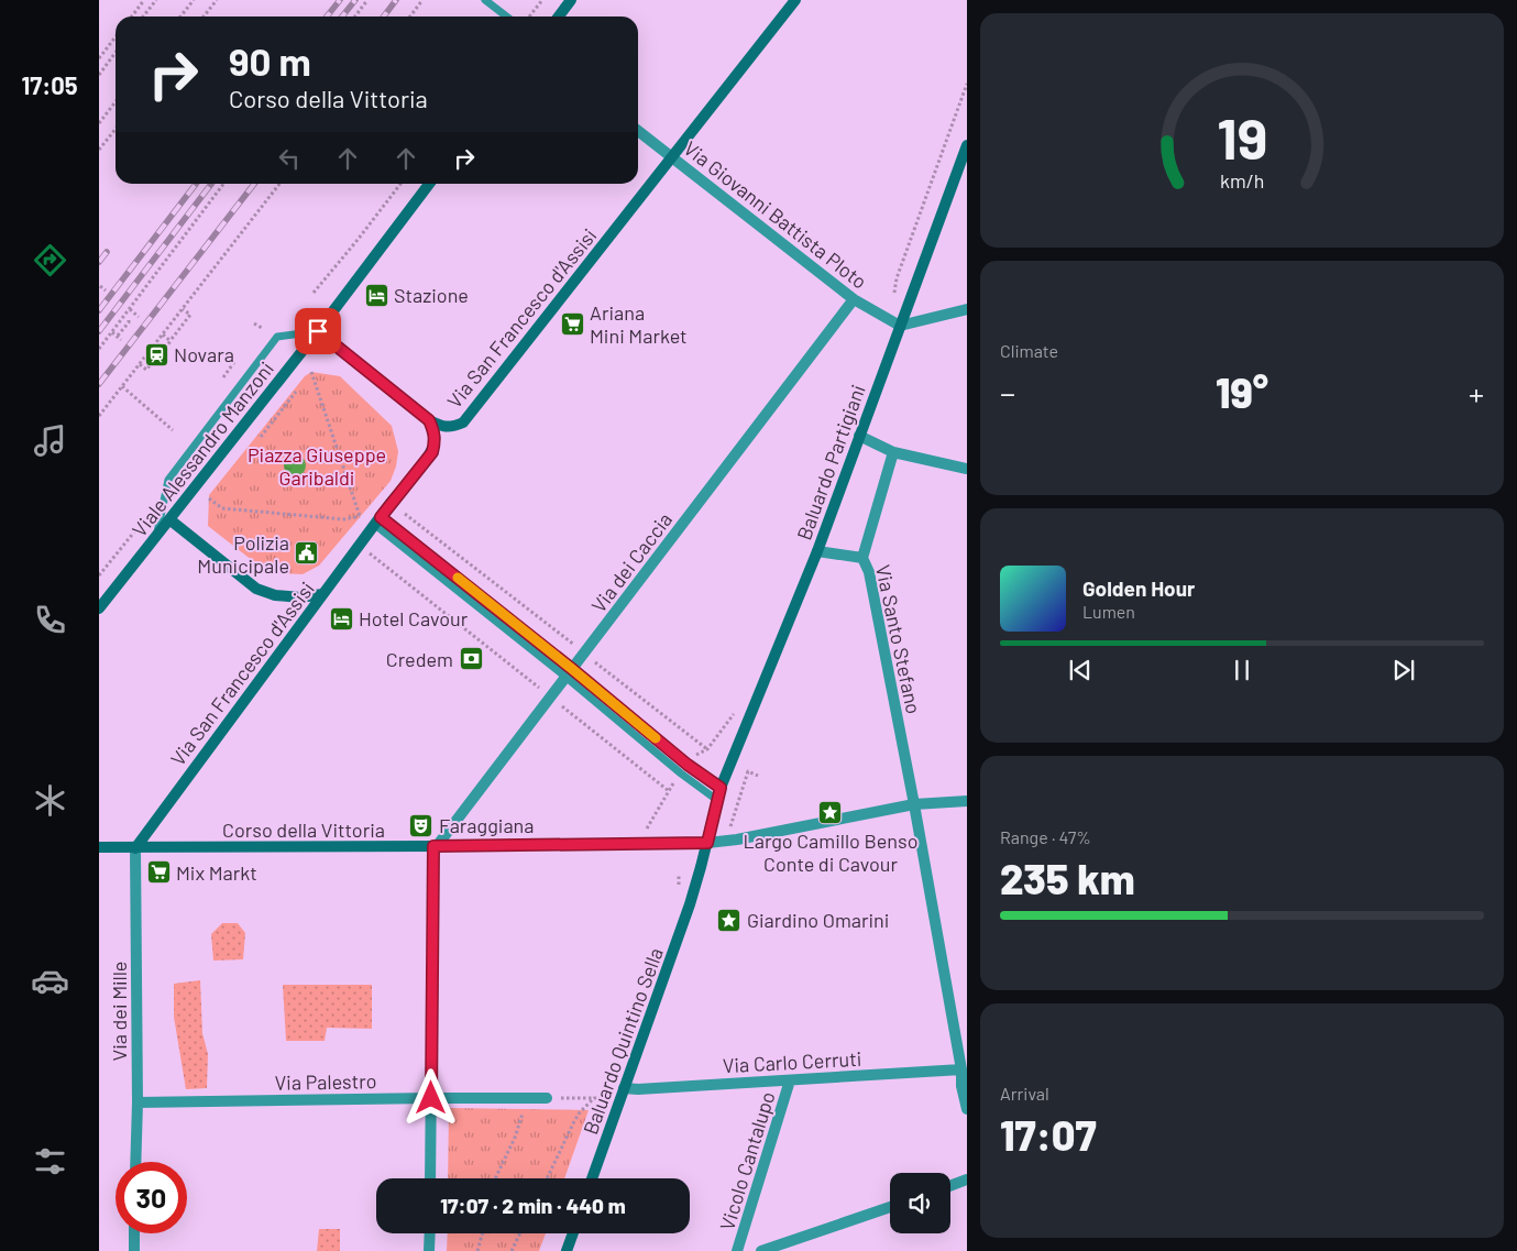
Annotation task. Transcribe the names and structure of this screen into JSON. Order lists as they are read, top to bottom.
{
  "streets": {
    "street": [
      "Via Giovanni Battista Ploto",
      "Via San Francesco d'Assisi",
      "Viale Alessandro Manzoni",
      "Baluardo Partigiani",
      "Via dei Caccia",
      "Via Santo Stefano",
      "Corso della Vittoria",
      "Via dei Mille",
      "Baluardo Quintino Sella",
      "Via Carlo Cerruti",
      "Via Palestro",
      "Vicolo Cantalupo"
    ]
  },
  "crossings": [
    ["Via Giovanni Battista Ploto", "Via San Francesco d'Assisi"],
    ["Via Giovanni Battista Ploto", "Baluardo Partigiani"],
    ["Via Giovanni Battista Ploto", "Via dei Caccia"],
    ["Via San Francesco d'Assisi", "Corso della Vittoria"],
    ["Via San Francesco d'Assisi", "Via dei Mille"],
    ["Baluardo Partigiani", "Corso della Vittoria"],
    ["Baluardo Partigiani", "Baluardo Quintino Sella"],
    ["Via dei Caccia", "Corso della Vittoria"],
    ["Via Santo Stefano", "Via Carlo Cerruti"],
    ["Corso della Vittoria", "Via dei Mille"],
    ["Corso della Vittoria", "Baluardo Quintino Sella"],
    ["Via dei Mille", "Via Palestro"],
    ["Baluardo Quintino Sella", "Via Carlo Cerruti"],
    ["Via Carlo Cerruti", "Vicolo Cantalupo"]
  ],
  "parks": ["Piazza Giuseppe Garibaldi"],
  "places": {
    "hotel": ["Stazione", "Hotel Cavour"],
    "supermarket": ["Ariana Mini Market", "Mix Markt"],
    "station": ["Novara"],
    "public building": ["Polizia Municipale"],
    "bank": ["Credem"],
    "place": ["Largo Camillo Benso Conte di Cavour", "Giardino Omarini"],
    "theatre": ["Faraggiana"]
  },
  "page": {
    "tabs": "17:05",
    "turn": ["90 m", "Corso della Vittoria"],
    "tile": [
      "Climate",
      ["Range · 47%", "235 km"],
      ["Arrival", "17:07"]
    ],
    "heat": ["−", "19°", "+"],
    "song": ["Golden Hour", "Lumen"],
    "limit": "30",
    "trip": "17:07 · 2 min · 440 m",
    "gauge": ["19", "km/h"]
  }
}
